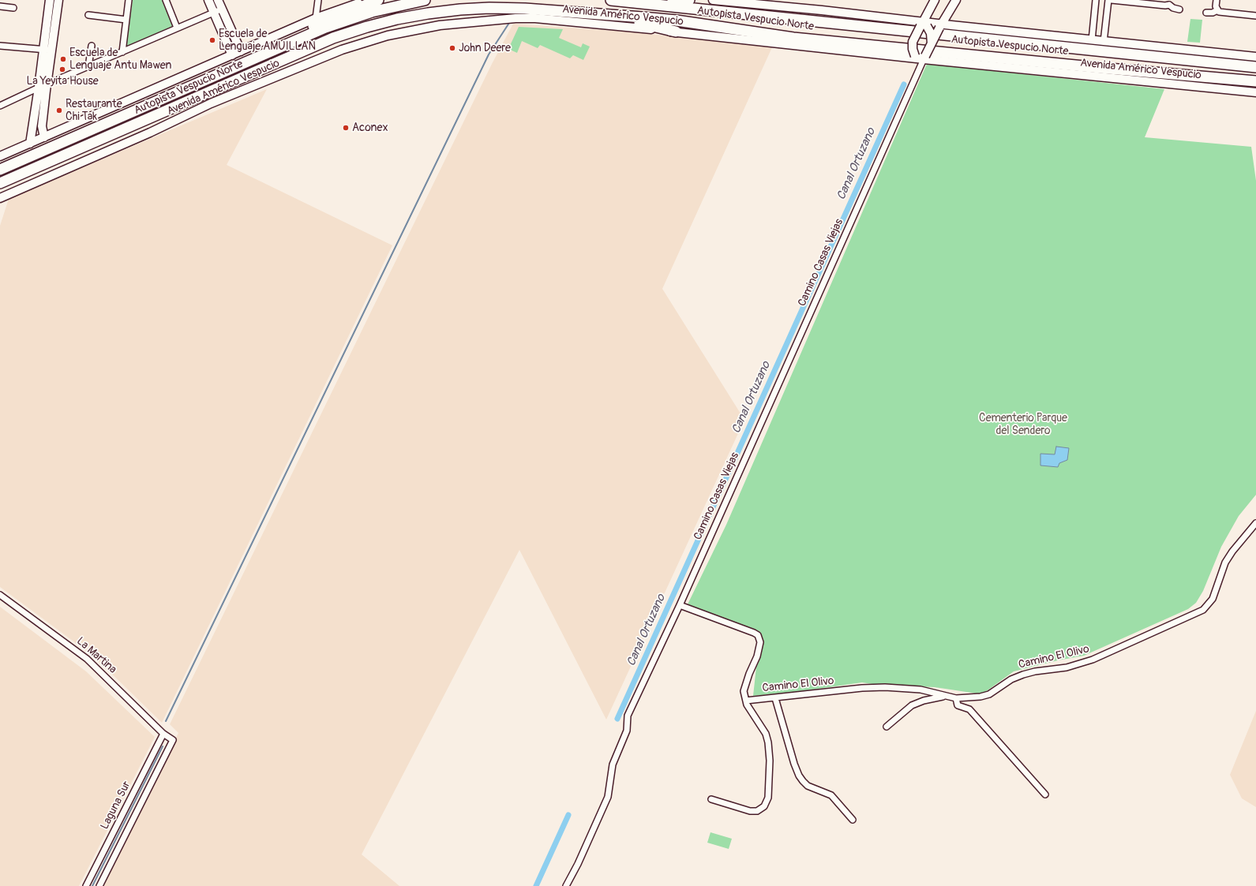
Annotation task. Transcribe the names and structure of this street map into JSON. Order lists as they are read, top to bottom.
{
  "streets": {
    "highway": ["Autopista Vespucio Norte"],
    "main road": ["Avenida Américo Vespucio"],
    "street": [
      "Camino Casas Viejas",
      "La Martina",
      "Camino El Olivo",
      "Laguna Sur"
    ]
  },
  "crossings": [
    ["Avenida Américo Vespucio", "Camino Casas Viejas"],
    ["Camino Casas Viejas", "Camino El Olivo"],
    ["La Martina", "Laguna Sur"]
  ],
  "water": ["Canal Ortuzano"],
  "parks": ["Cementerio Parque del Sendero"],
  "places": [
    "Escuela de Lenguaje AMUILLAN",
    "John Deere",
    "Escuela de Lenguaje Antu Mawen",
    "La Yeyita House",
    "Restaurante Chi Tak",
    "Aconex"
  ]
}
